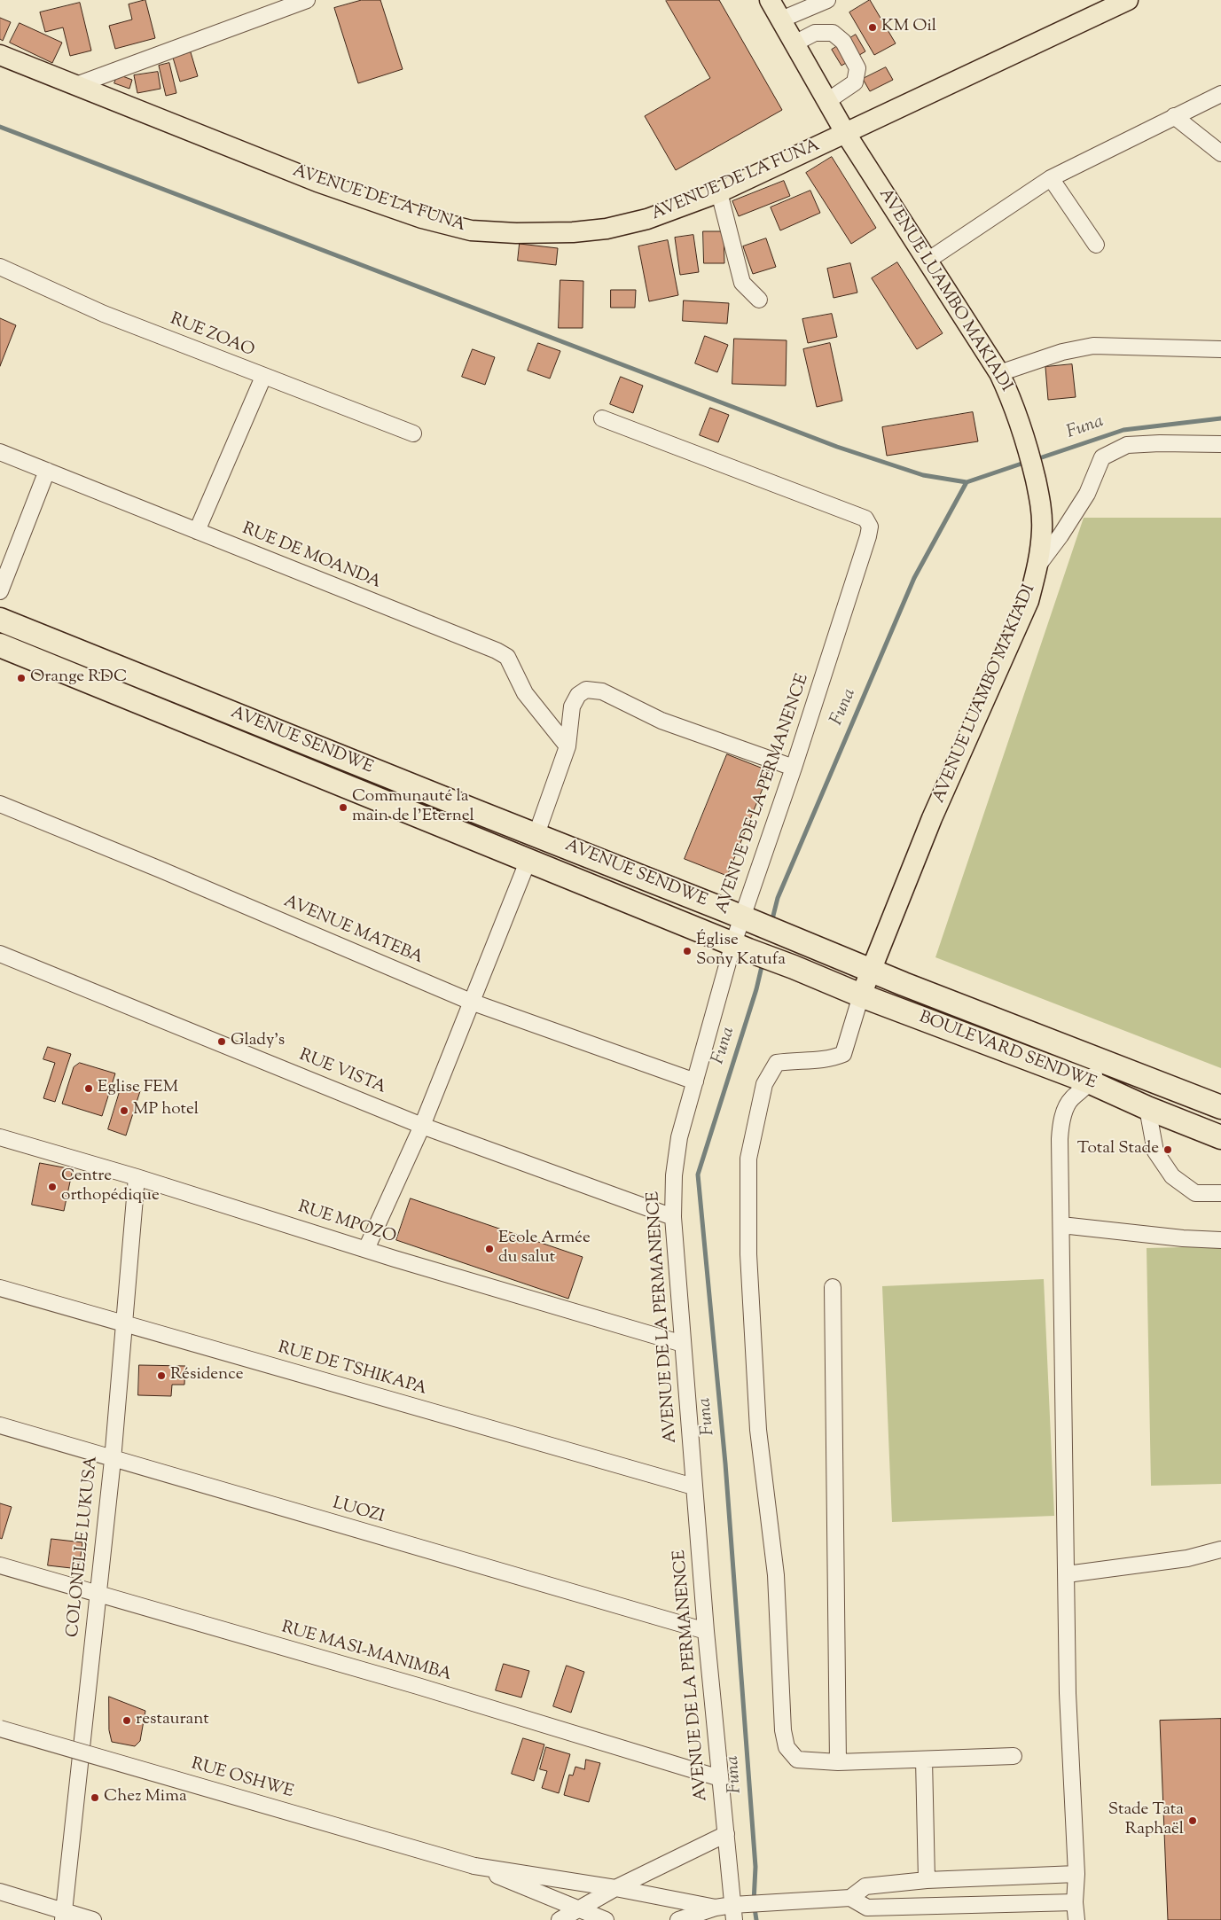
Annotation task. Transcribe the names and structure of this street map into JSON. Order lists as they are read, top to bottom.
{
  "streets": {
    "highway": ["AVENUE SENDWE", "BOULEVARD SENDWE"],
    "main road": ["AVENUE DE LA FUNA", "AVENUE LUAMBO MAKIADI"],
    "street": [
      "RUE ZOAO",
      "RUE DE MOANDA",
      "AVENUE DE LA PERMANENCE",
      "AVENUE MATEBA",
      "RUE VISTA",
      "RUE MPOZO",
      "RUE DE TSHIKAPA",
      "LUOZI",
      "COLONELLE LUKUSA",
      "RUE MASI-MANIMBA",
      "RUE OSHWE"
    ]
  },
  "crossings": [
    ["AVENUE DE LA FUNA", "AVENUE LUAMBO MAKIADI"],
    ["AVENUE LUAMBO MAKIADI", "BOULEVARD SENDWE"],
    ["AVENUE SENDWE", "AVENUE DE LA PERMANENCE"],
    ["AVENUE SENDWE", "BOULEVARD SENDWE"],
    ["AVENUE DE LA PERMANENCE", "AVENUE MATEBA"],
    ["AVENUE DE LA PERMANENCE", "RUE VISTA"],
    ["AVENUE DE LA PERMANENCE", "RUE MPOZO"],
    ["AVENUE DE LA PERMANENCE", "RUE DE TSHIKAPA"],
    ["AVENUE DE LA PERMANENCE", "LUOZI"],
    ["AVENUE DE LA PERMANENCE", "RUE MASI-MANIMBA"],
    ["RUE MPOZO", "COLONELLE LUKUSA"],
    ["RUE DE TSHIKAPA", "COLONELLE LUKUSA"],
    ["LUOZI", "COLONELLE LUKUSA"],
    ["COLONELLE LUKUSA", "RUE MASI-MANIMBA"],
    ["COLONELLE LUKUSA", "RUE OSHWE"]
  ],
  "water": ["Funa"],
  "places": [
    "KM Oil",
    "Orange RDC",
    "Communauté la main de l'Eternel",
    "Église Sony Katufa",
    "Glady's",
    "Eglise FEM",
    "MP hotel",
    "Total Stade",
    "Centre orthopédique",
    "Ecole Armée du salut",
    "Résidence",
    "restaurant",
    "Chez Mima",
    "Stade Tata Raphaël"
  ]
}
